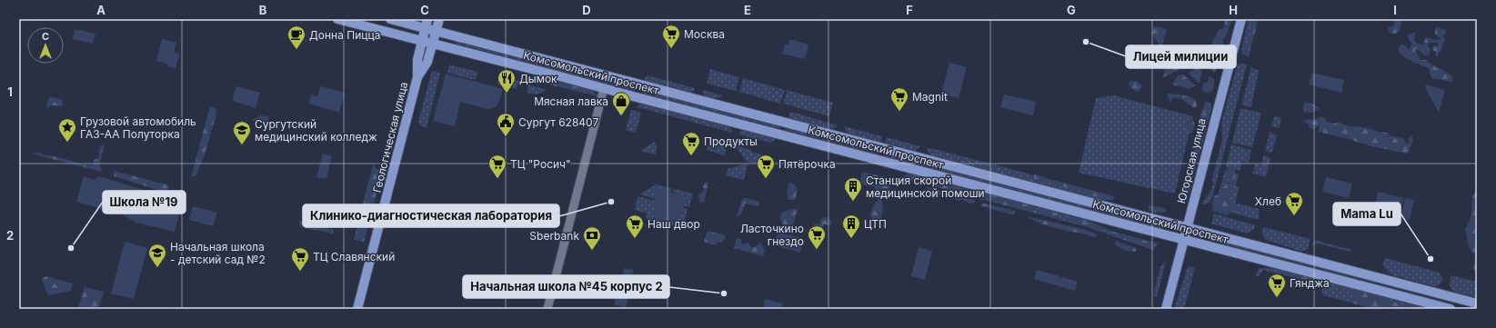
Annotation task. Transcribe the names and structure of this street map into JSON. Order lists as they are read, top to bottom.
{
  "streets": {
    "main road": ["Комсомольский проспект", "Геологическая улица", "Югорская улица"]
  },
  "crossings": [
    ["Комсомольский проспект", "Геологическая улица"],
    ["Комсомольский проспект", "Югорская улица"]
  ],
  "places": {
    "other": [
      "Лицей милиции",
      "Клинико-диагностическая лаборатория",
      "Школа №19",
      "Mama Lu",
      "Начальная школа №45 корпус 2"
    ],
    "supermarket": [
      "Москва",
      "Magnit",
      "Продукты",
      "ТЦ \"Росич\"",
      "Пятёрочка",
      "Хлеб",
      "Наш двор",
      "Ласточкино гнездо",
      "ТЦ Славянский",
      "Гянджа"
    ],
    "cafe": ["Донна Пицца"],
    "restaurant": ["Дымок"],
    "shop": ["Мясная лавка"],
    "public building": ["Сургут 628407"],
    "place": ["Грузовой автомобиль ГАЗ-АА Полуторка"],
    "school or university": ["Сургутский медицинский колледж", "Начальная школа - детский сад №2"],
    "building": ["Cтанция скорой медицинской помоши", "ЦТП"],
    "bank": ["Sberbank"]
  },
  "north": "top",
  "grid": {
    "columns": [
      "A",
      "B",
      "C",
      "D",
      "E",
      "F",
      "G",
      "H",
      "I"
    ],
    "rows": ["1", "2"]
  }
}
